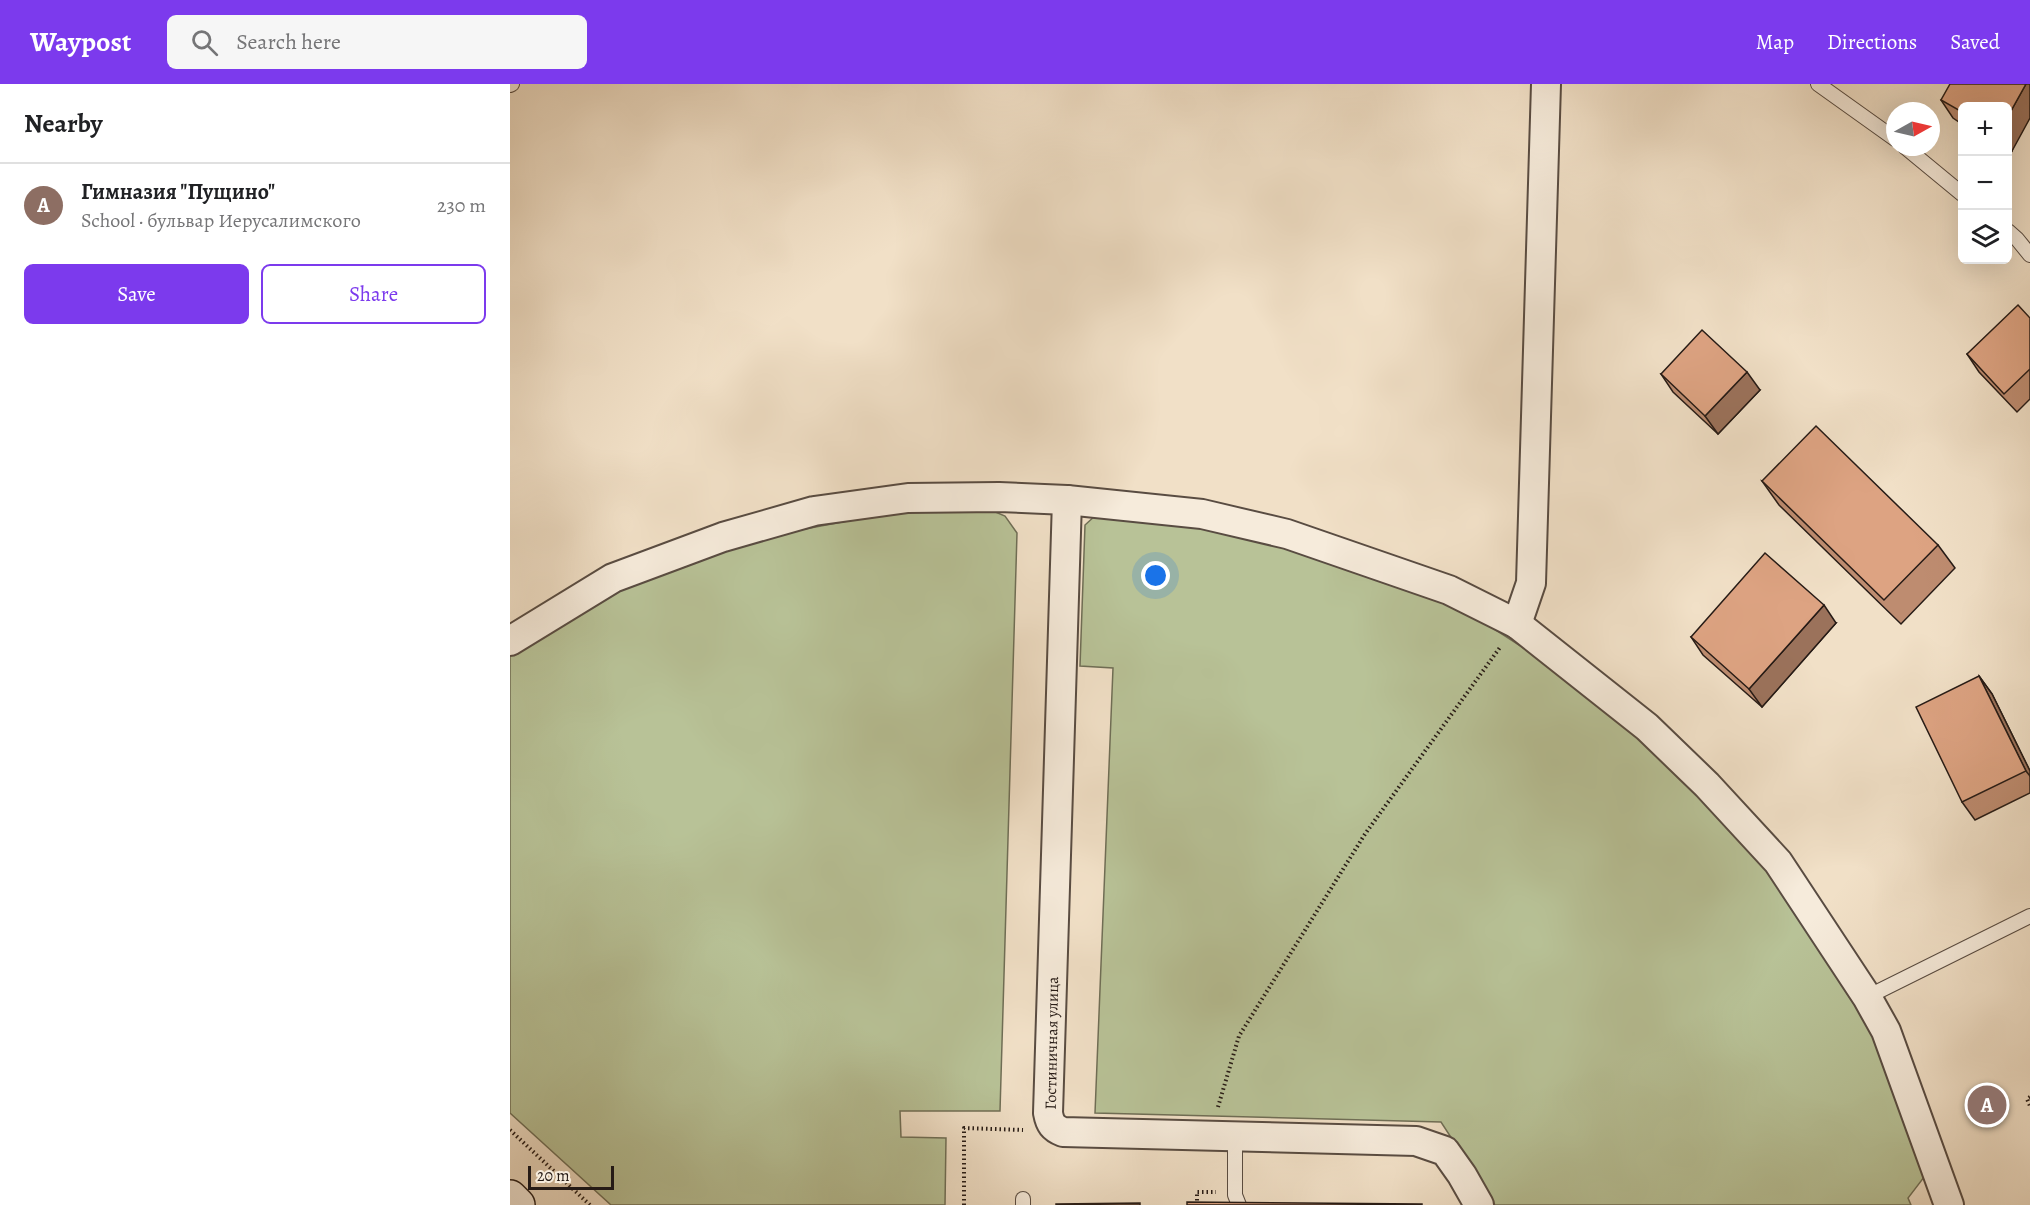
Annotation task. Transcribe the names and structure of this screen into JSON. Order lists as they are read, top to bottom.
{
  "streets": {
    "street": ["Гостиничная улица"]
  },
  "scale_bar": "20 m",
  "north": "right",
  "page": {
    "header": "Waypost",
    "search": "Search here",
    "nav": ["Map", "Directions", "Saved"],
    "heading": "Nearby",
    "map_buttons": ["+", "−"],
    "list": [
      {
        "mark": "A",
        "name": "Гимназия \"Пущино\"",
        "note": "School · бульвар Иерусалимского",
        "value": "230 m"
      }
    ],
    "buttons": ["Save", "Share"],
    "pins": "A",
    "scale": "20 m"
  }
}
